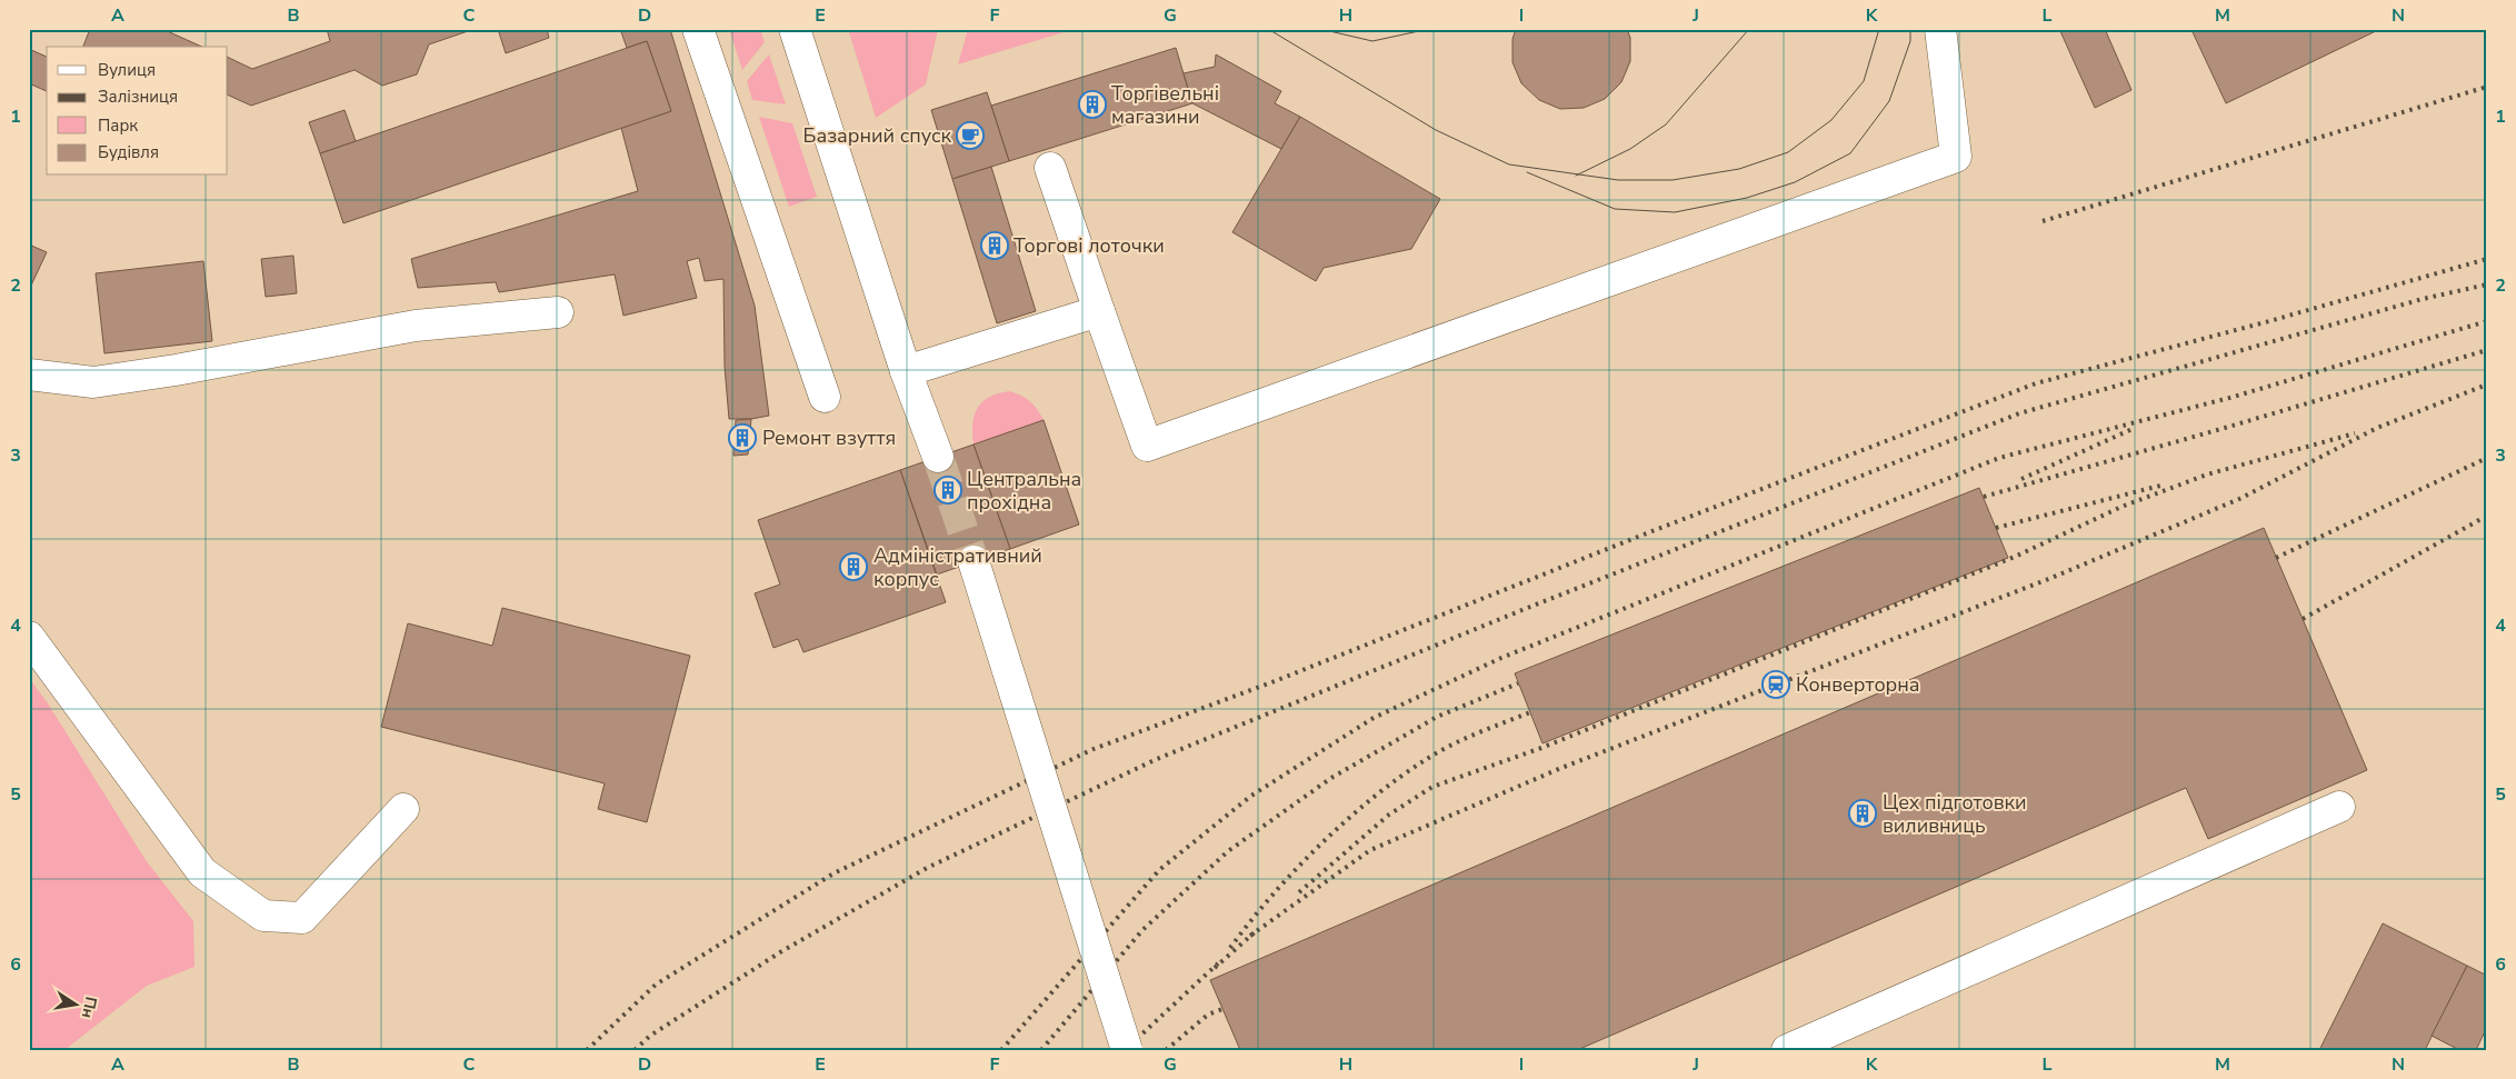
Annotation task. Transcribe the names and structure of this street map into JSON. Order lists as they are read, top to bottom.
{
  "places": {
    "building": [
      "Торгівельні магазини",
      "Торгові лоточки",
      "Ремонт взуття",
      "Центральна прохідна",
      "Адміністративний корпус",
      "Цех підготовки виливниць"
    ],
    "cafe": ["Базарний спуск"],
    "station": ["Конверторна"]
  },
  "legend": [
    "Вулиця",
    "Залізниця",
    "Парк",
    "Будівля"
  ],
  "north": "right",
  "grid": {
    "columns": [
      "A",
      "B",
      "C",
      "D",
      "E",
      "F",
      "G",
      "H",
      "I",
      "J",
      "K",
      "L",
      "M",
      "N"
    ],
    "rows": [
      "1",
      "2",
      "3",
      "4",
      "5",
      "6"
    ]
  }
}
